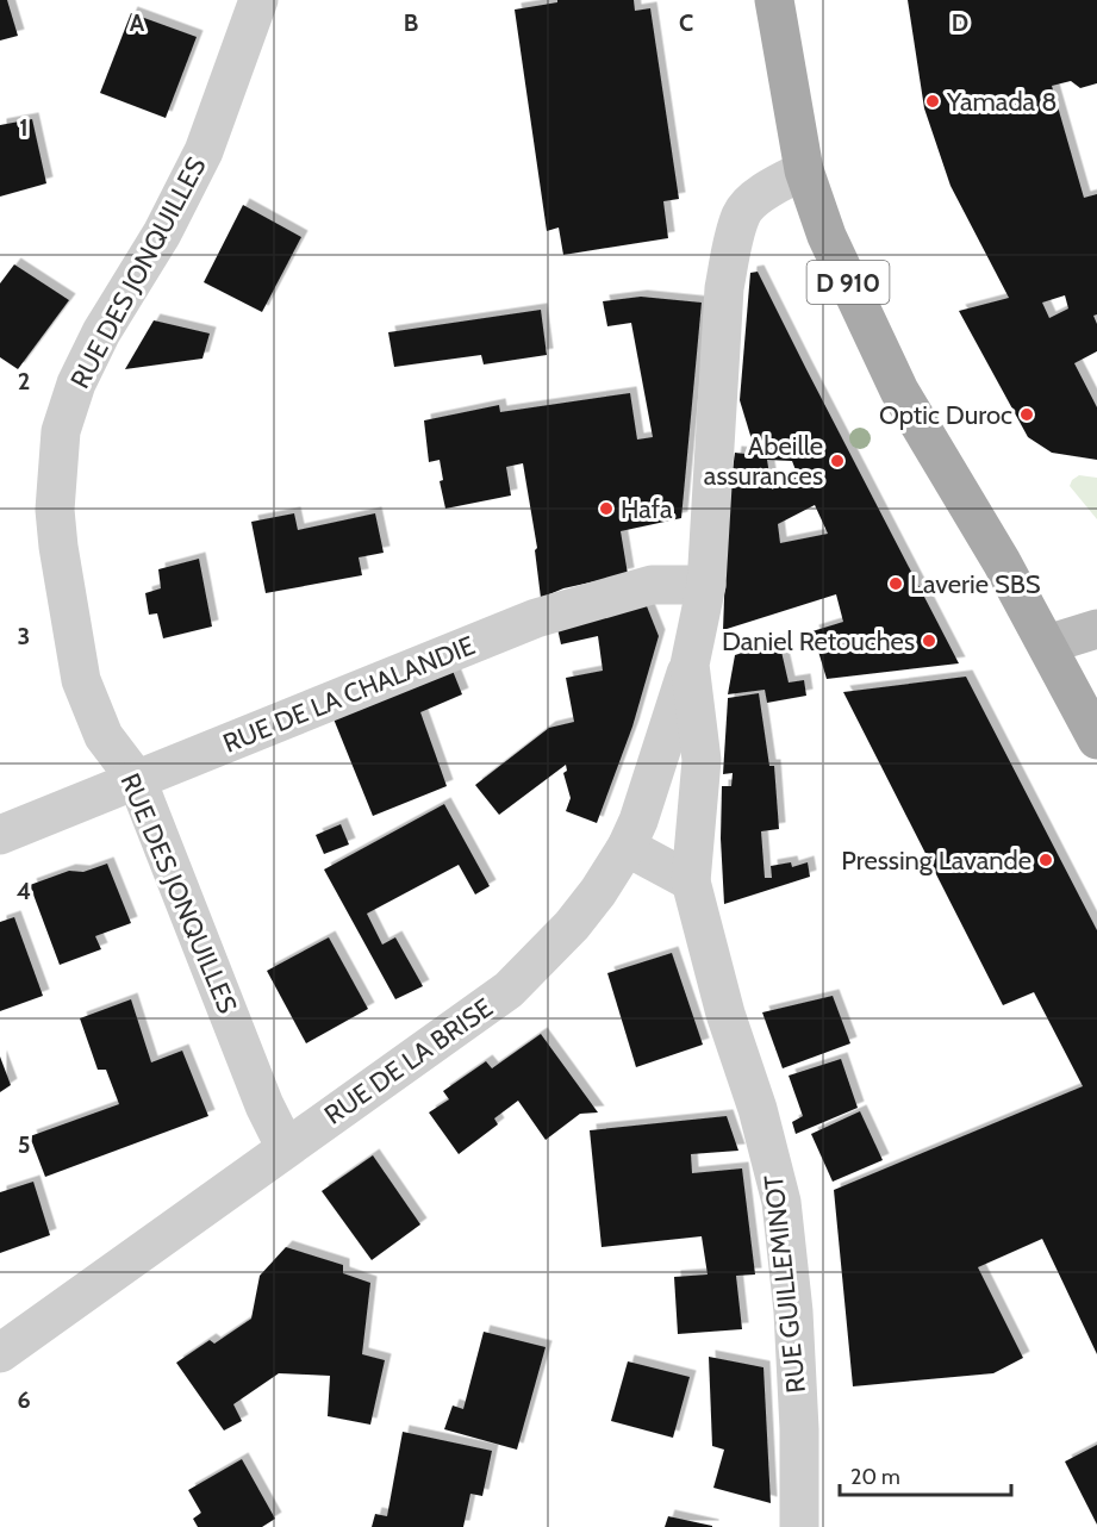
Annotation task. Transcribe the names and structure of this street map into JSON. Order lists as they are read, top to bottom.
{
  "streets": {
    "main road": ["D 910"],
    "street": [
      "RUE DES JONQUILLES",
      "RUE DE LA CHALANDIE",
      "RUE DE LA BRISE",
      "RUE GUILLEMINOT"
    ]
  },
  "crossings": [
    ["RUE DES JONQUILLES", "RUE DE LA CHALANDIE"],
    ["RUE DES JONQUILLES", "RUE DE LA BRISE"],
    ["D 910", "RUE GUILLEMINOT"],
    ["RUE DE LA CHALANDIE", "RUE GUILLEMINOT"],
    ["RUE DE LA BRISE", "RUE GUILLEMINOT"]
  ],
  "places": [
    "Yamada 8",
    "Optic Duroc",
    "Abeille assurances",
    "Hafa",
    "Laverie SBS",
    "Daniel Retouches",
    "Pressing Lavande"
  ],
  "scale_bar": "20 m",
  "grid": {
    "columns": [
      "A",
      "B",
      "C",
      "D"
    ],
    "rows": [
      "1",
      "2",
      "3",
      "4",
      "5",
      "6"
    ]
  }
}
